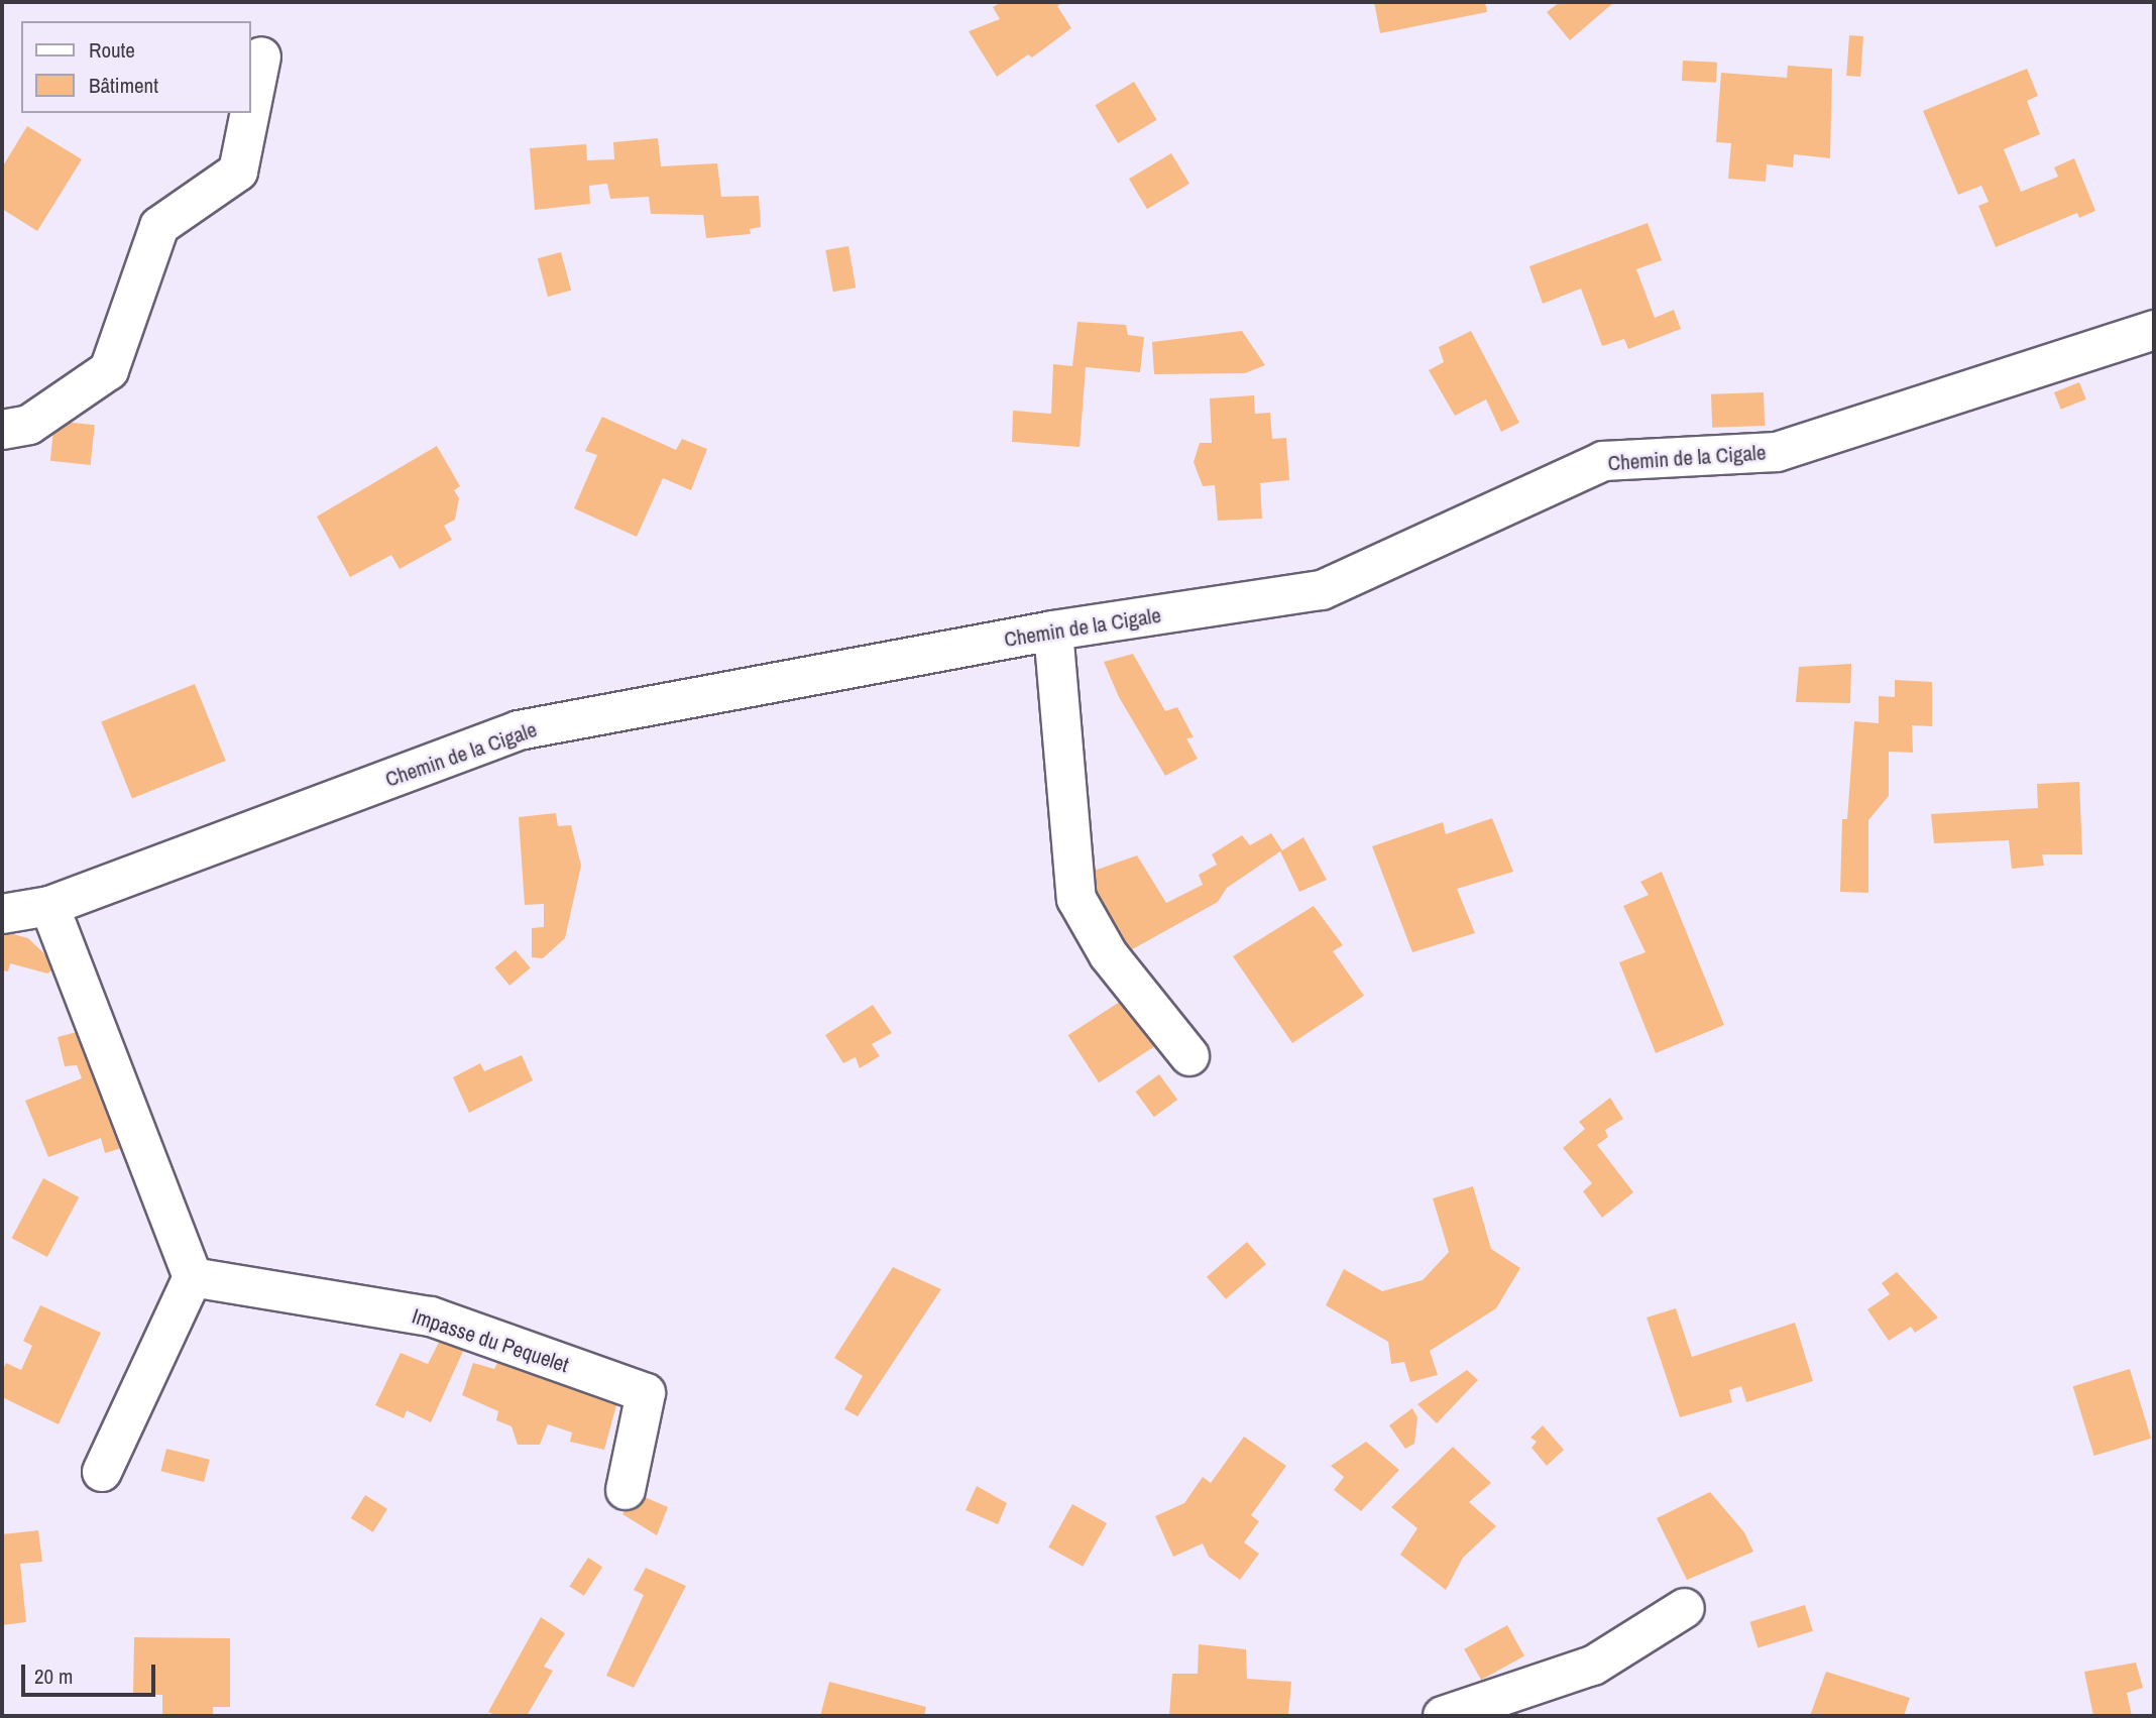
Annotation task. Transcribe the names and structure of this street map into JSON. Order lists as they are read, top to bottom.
{
  "streets": {
    "street": ["Chemin de la Cigale", "Impasse du Pequelet"]
  },
  "legend": ["Route", "Bâtiment"],
  "scale_bar": "20 m"
}
